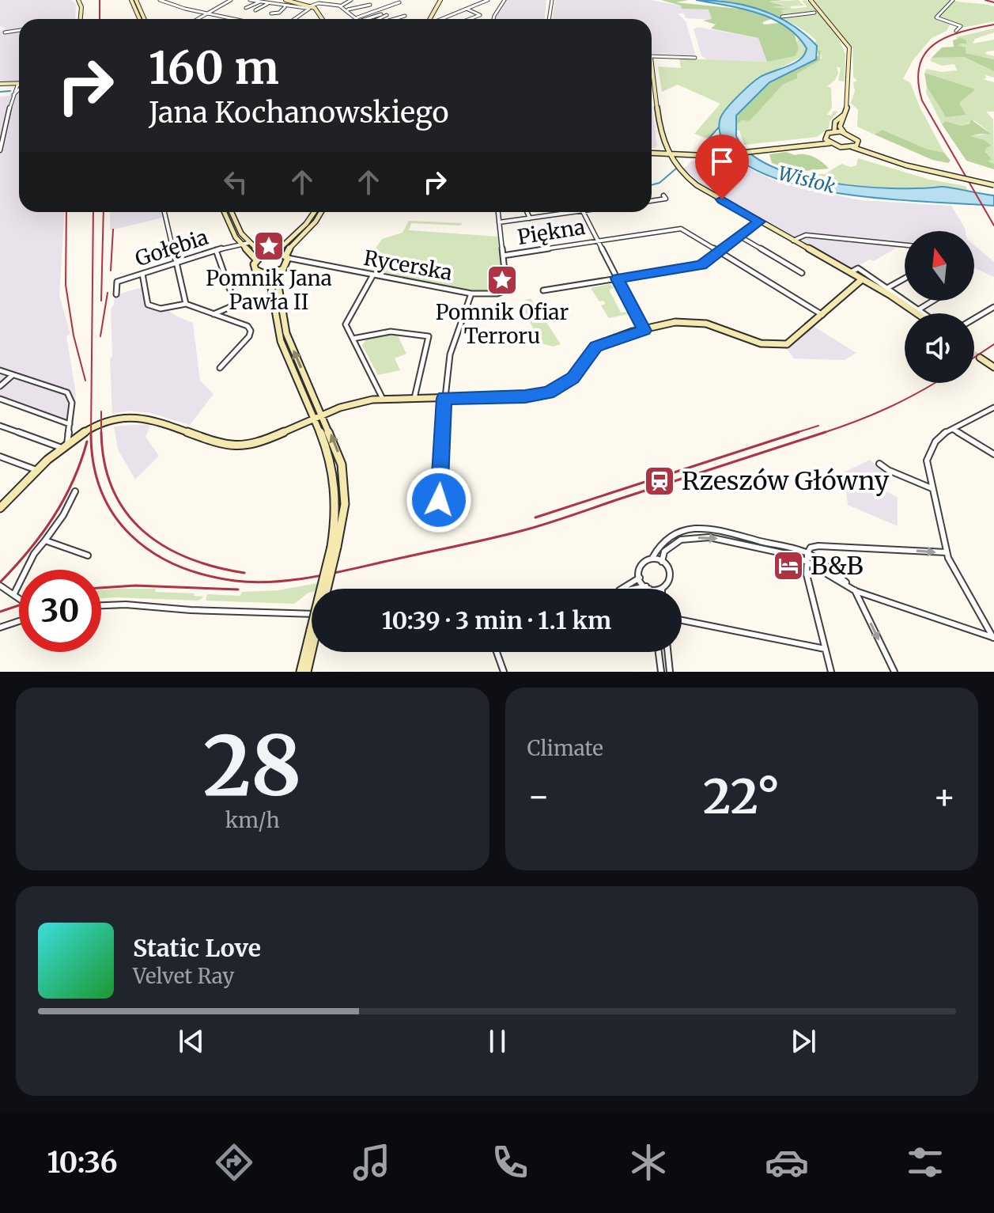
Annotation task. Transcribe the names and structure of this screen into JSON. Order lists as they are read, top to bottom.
{
  "streets": {
    "street": ["Piękna", "Gołębia", "Rycerska"]
  },
  "crossings": [
    ["Piękna", "Rycerska"]
  ],
  "water": ["Wisłok"],
  "places": {
    "place": ["Pomnik Jana Pawła II", "Pomnik Ofiar Terroru"],
    "station": ["Rzeszów Główny"],
    "hotel": ["B&B"]
  },
  "north": "top",
  "page": {
    "turn": ["160 m", "Jana Kochanowskiego"],
    "limit": "30",
    "trip": "10:39 · 3 min · 1.1 km",
    "tile": [
      ["28", "km/h"],
      "Climate"
    ],
    "heat": ["−", "22°", "+"],
    "song": ["Static Love", "Velvet Ray"],
    "tabs": "10:36"
  }
}
